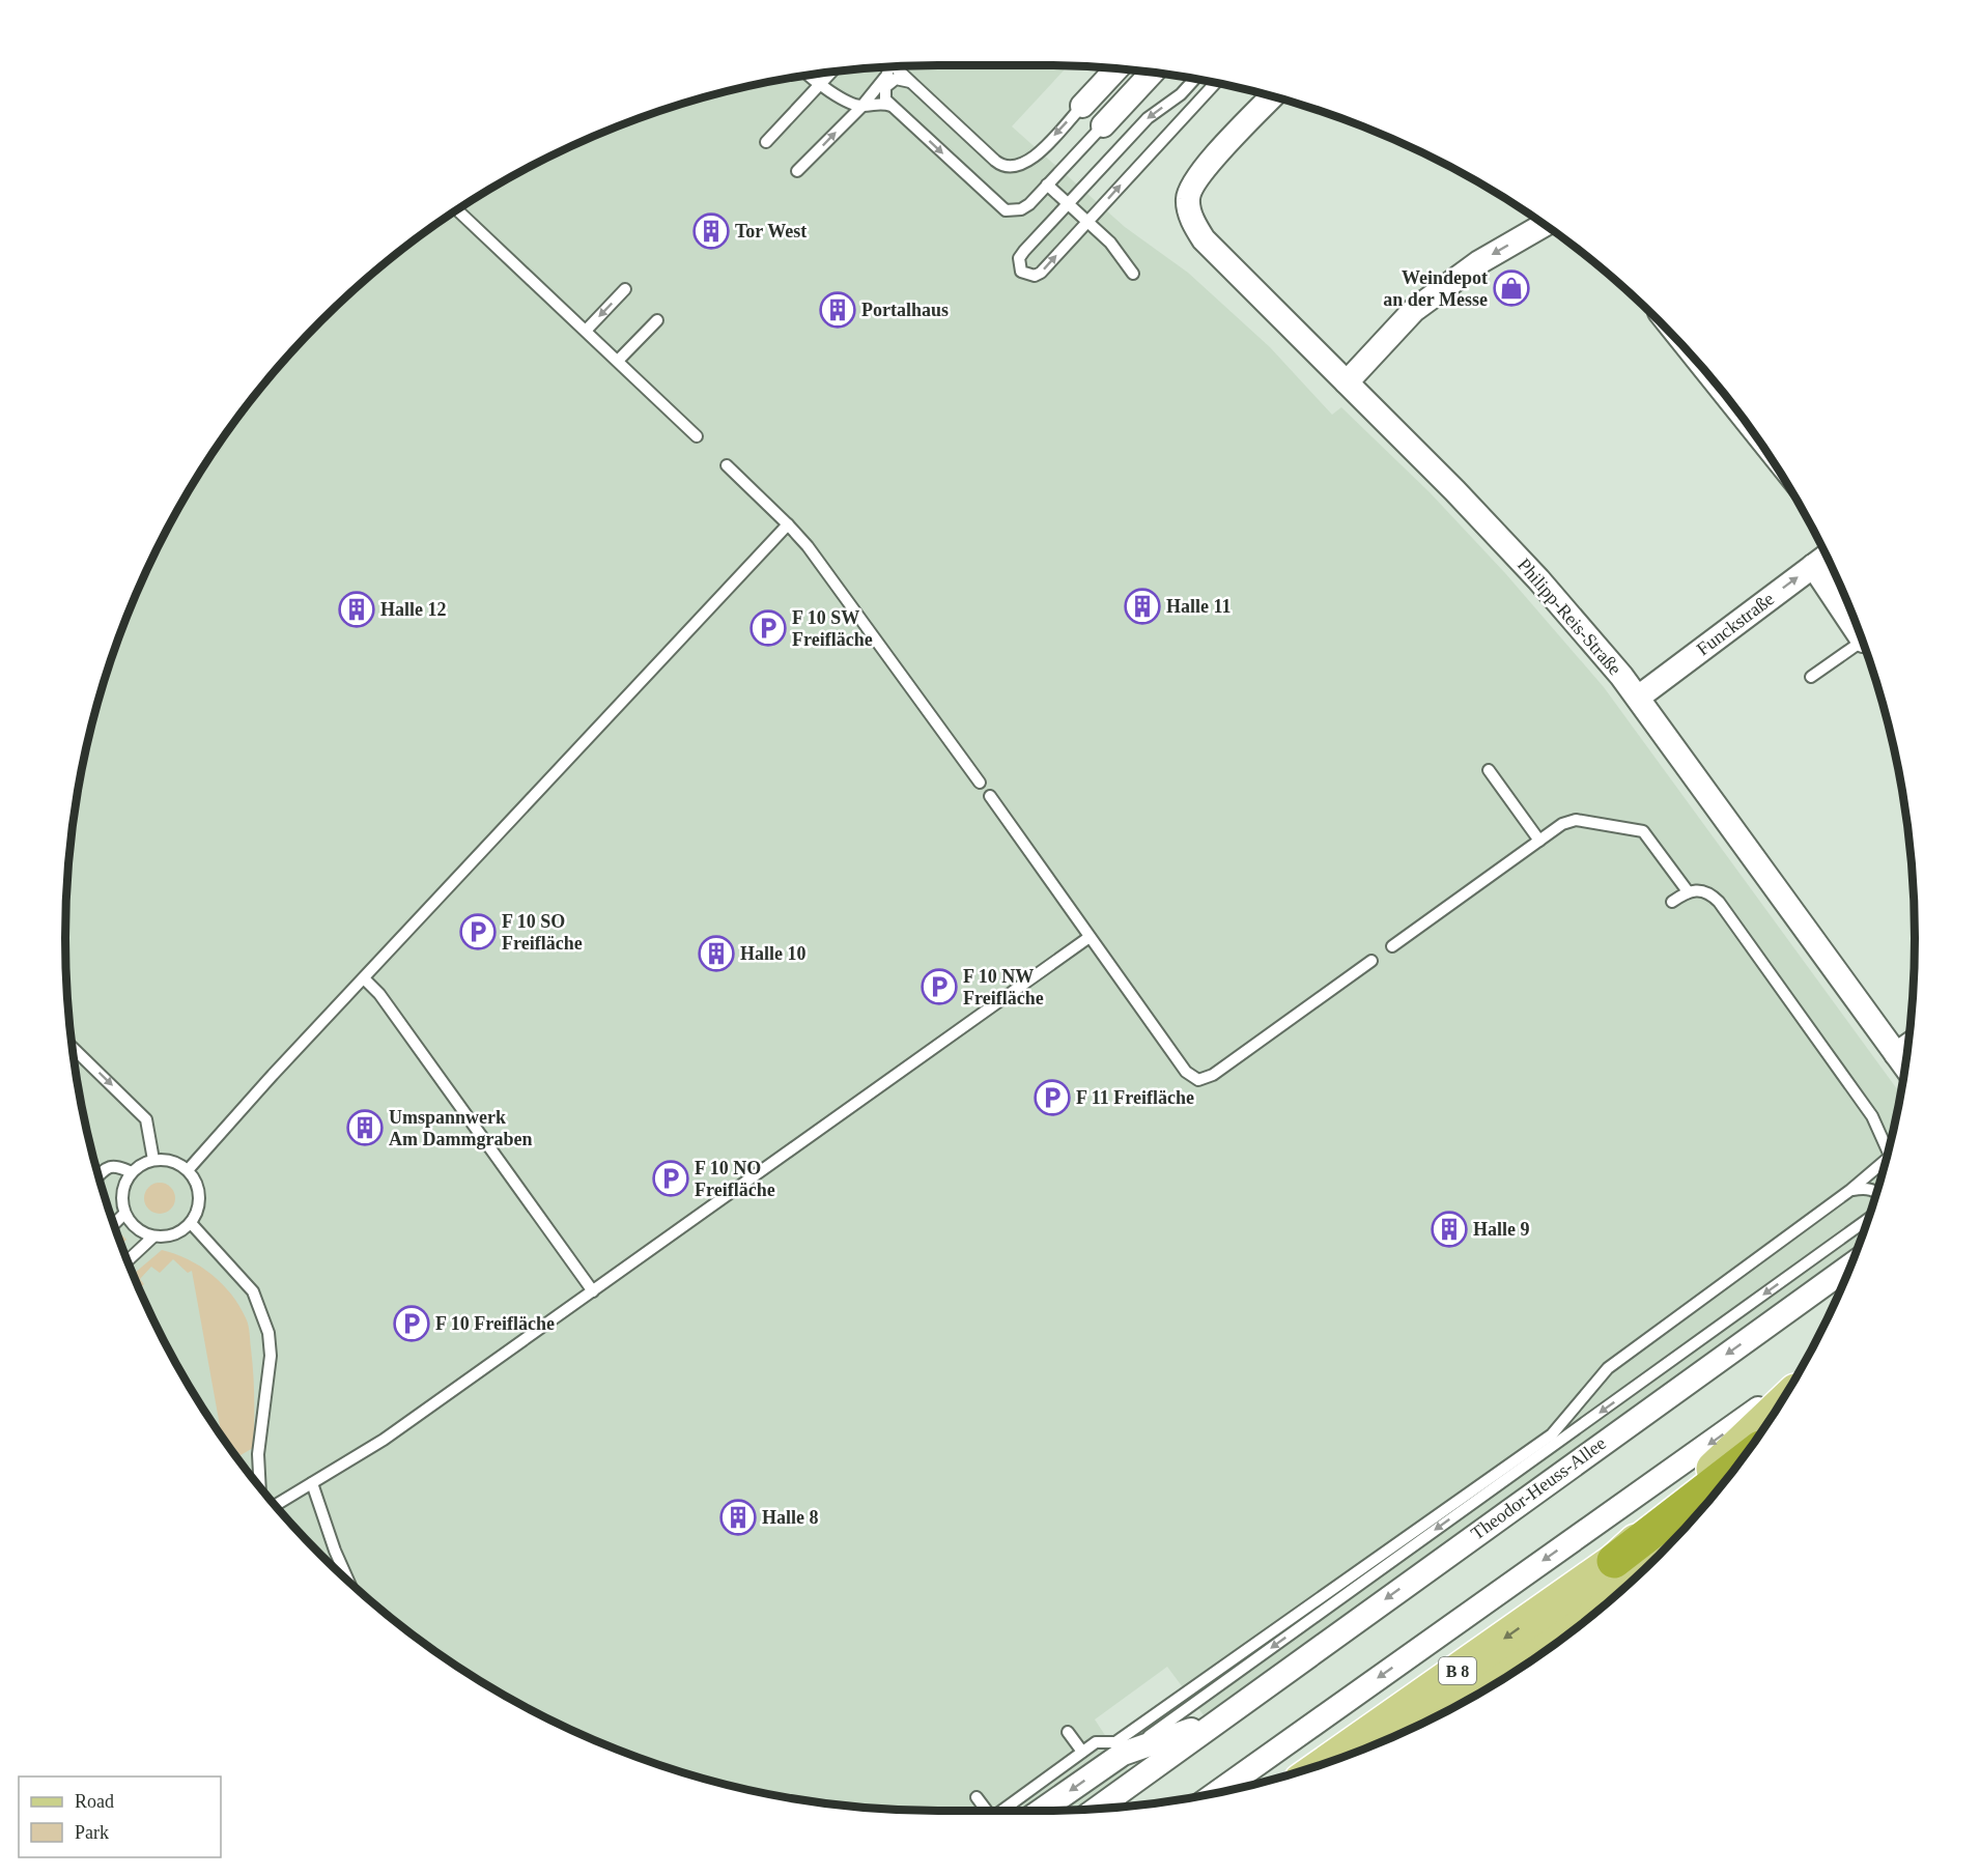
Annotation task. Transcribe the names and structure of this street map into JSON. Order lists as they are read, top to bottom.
{
  "streets": {
    "main road": ["B 8"],
    "street": ["Philipp-Reis-Straße", "Funckstraße", "Theodor-Heuss-Allee"]
  },
  "crossings": [
    ["Philipp-Reis-Straße", "Funckstraße"]
  ],
  "one_way": ["Funckstraße"],
  "places": {
    "building": [
      "Tor West",
      "Portalhaus",
      "Halle 11",
      "Halle 12",
      "Halle 10",
      "Umspannwerk Am Dammgraben",
      "Halle 9",
      "Halle 8"
    ],
    "shop": ["Weindepot an der Messe"],
    "parking": [
      "F 10 SW Freifläche",
      "F 10 SO Freifläche",
      "F 10 NW Freifläche",
      "F 11 Freifläche",
      "F 10 NO Freifläche",
      "F 10 Freifläche"
    ]
  },
  "legend": ["Road", "Park"]
}
